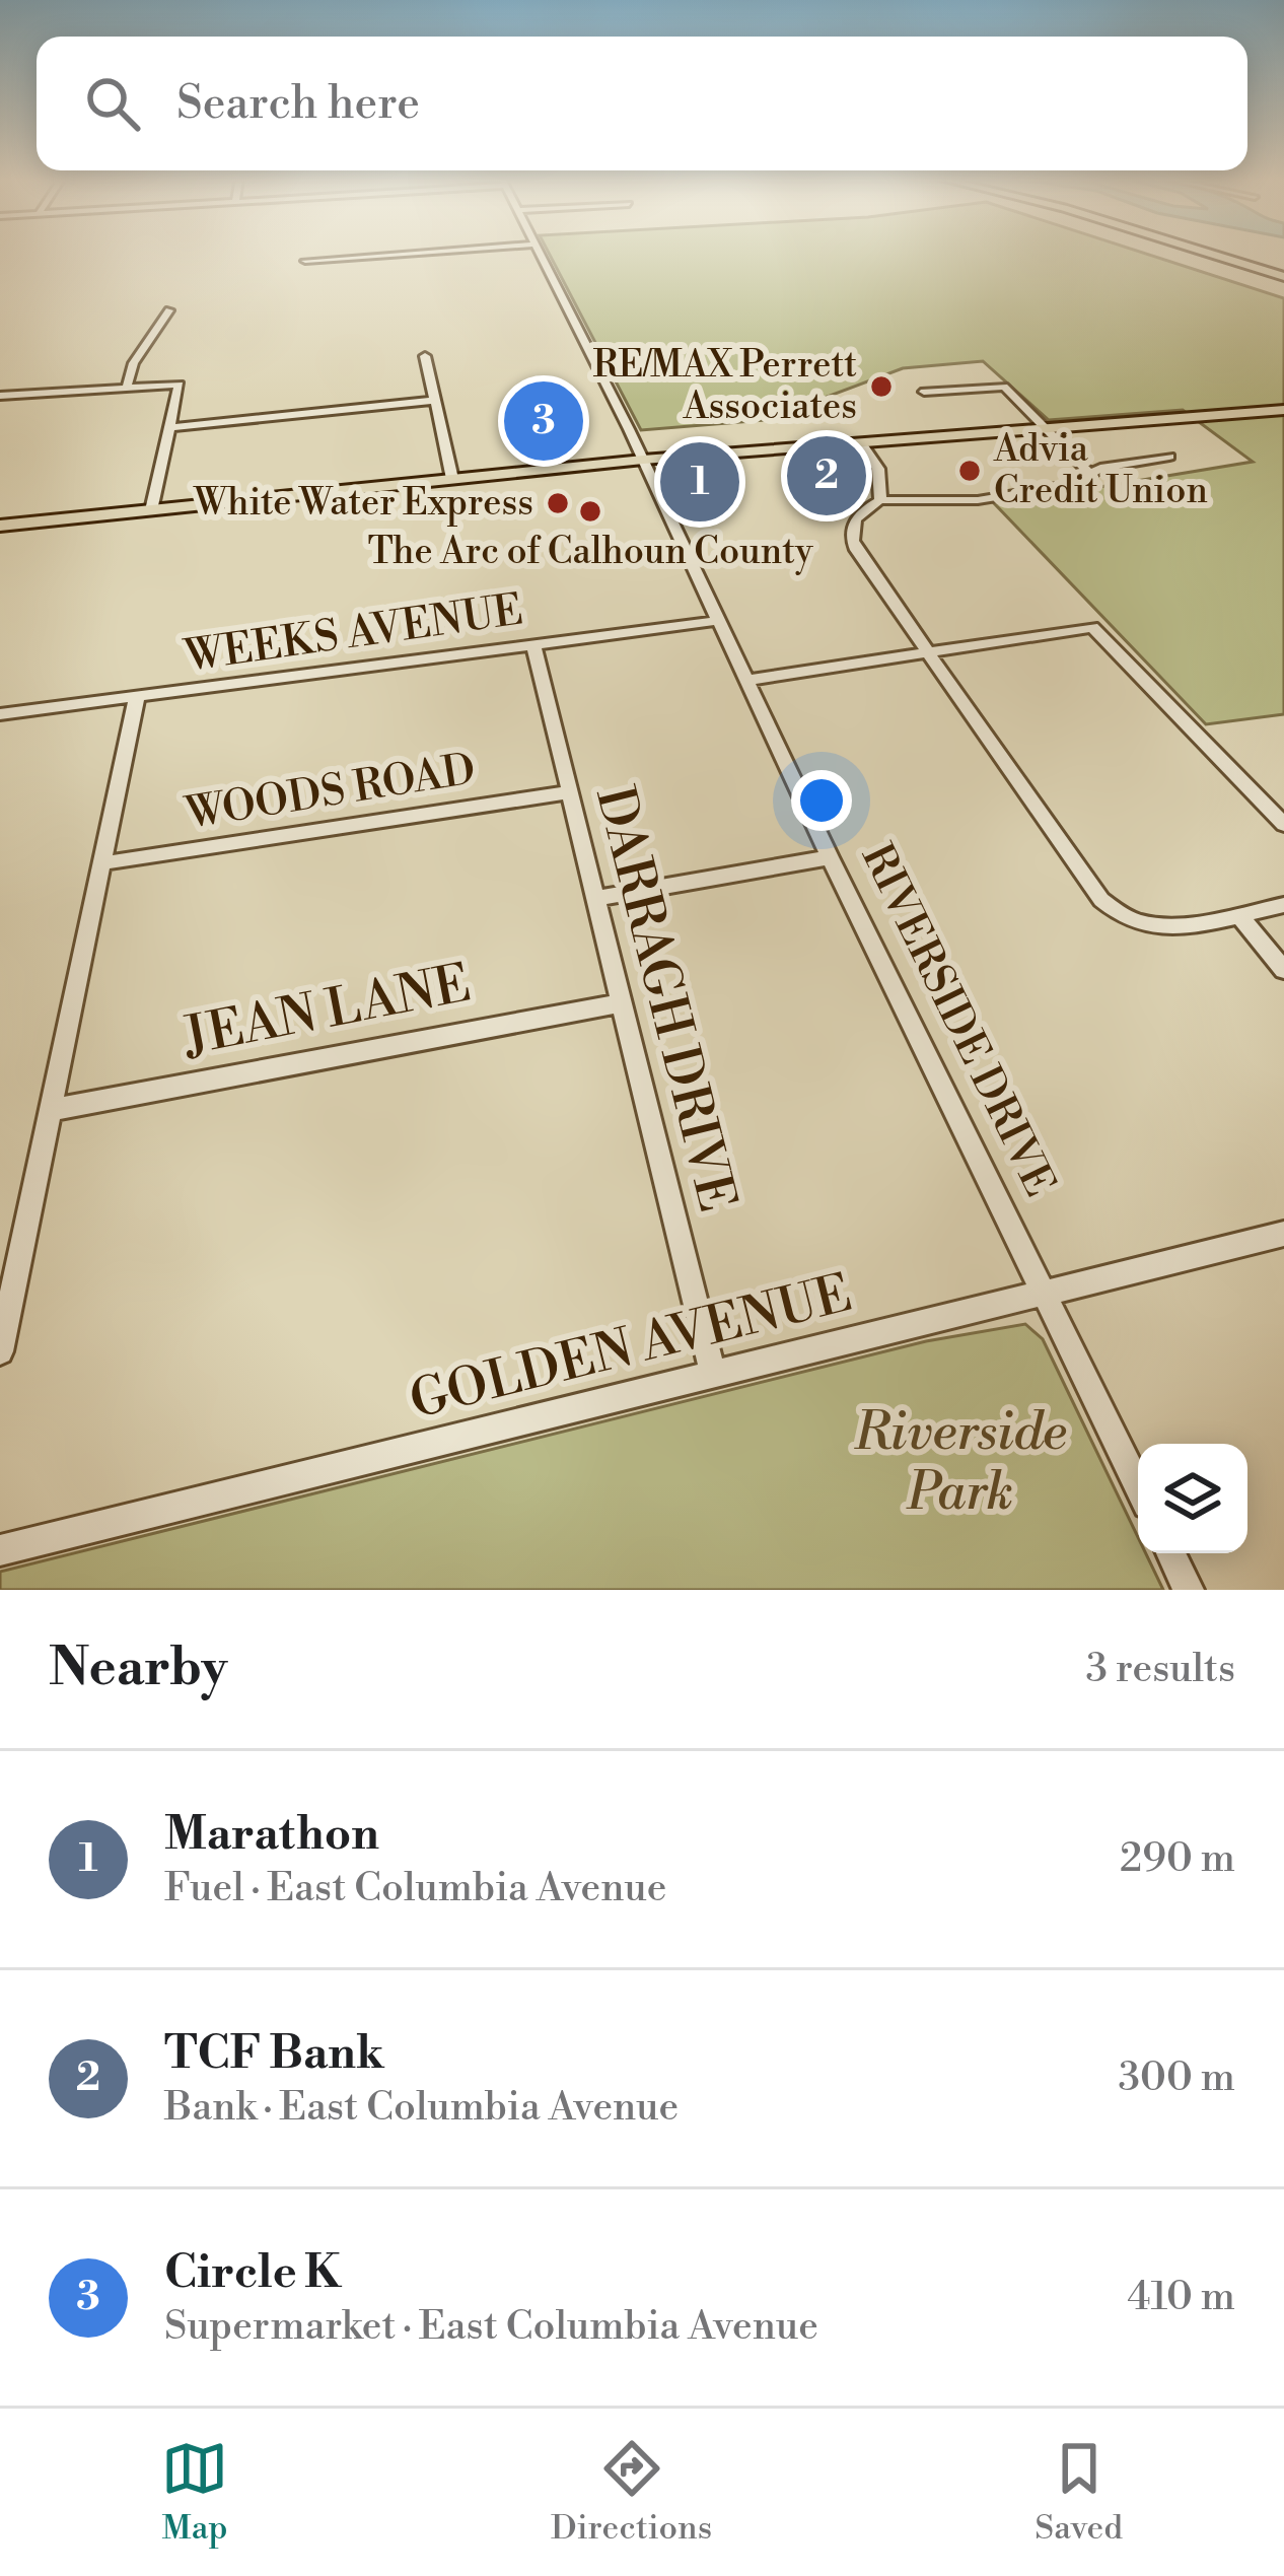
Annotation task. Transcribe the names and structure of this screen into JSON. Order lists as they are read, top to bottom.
{
  "streets": {
    "street": [
      "WEEKS AVENUE",
      "WOODS ROAD",
      "DARRAGH DRIVE",
      "JEAN LANE",
      "RIVERSIDE DRIVE",
      "GOLDEN AVENUE"
    ]
  },
  "crossings": [
    ["WEEKS AVENUE", "DARRAGH DRIVE"],
    ["WEEKS AVENUE", "RIVERSIDE DRIVE"],
    ["WOODS ROAD", "DARRAGH DRIVE"],
    ["DARRAGH DRIVE", "JEAN LANE"],
    ["DARRAGH DRIVE", "GOLDEN AVENUE"],
    ["RIVERSIDE DRIVE", "GOLDEN AVENUE"]
  ],
  "parks": ["Riverside Park"],
  "places": [
    "RE/MAX Perrett Associates",
    "Advia Credit Union",
    "White Water Express",
    "The Arc of Calhoun County"
  ],
  "page": {
    "search": "Search here",
    "pins": ["3", "2", "1"],
    "heading": ["Nearby", "3 results"],
    "list": [
      {
        "mark": "1",
        "name": "Marathon",
        "note": "Fuel · East Columbia Avenue",
        "value": "290 m"
      },
      {
        "mark": "2",
        "name": "TCF Bank",
        "note": "Bank · East Columbia Avenue",
        "value": "300 m"
      },
      {
        "mark": "3",
        "name": "Circle K",
        "note": "Supermarket · East Columbia Avenue",
        "value": "410 m"
      }
    ],
    "nav": ["Map", "Directions", "Saved"]
  }
}
